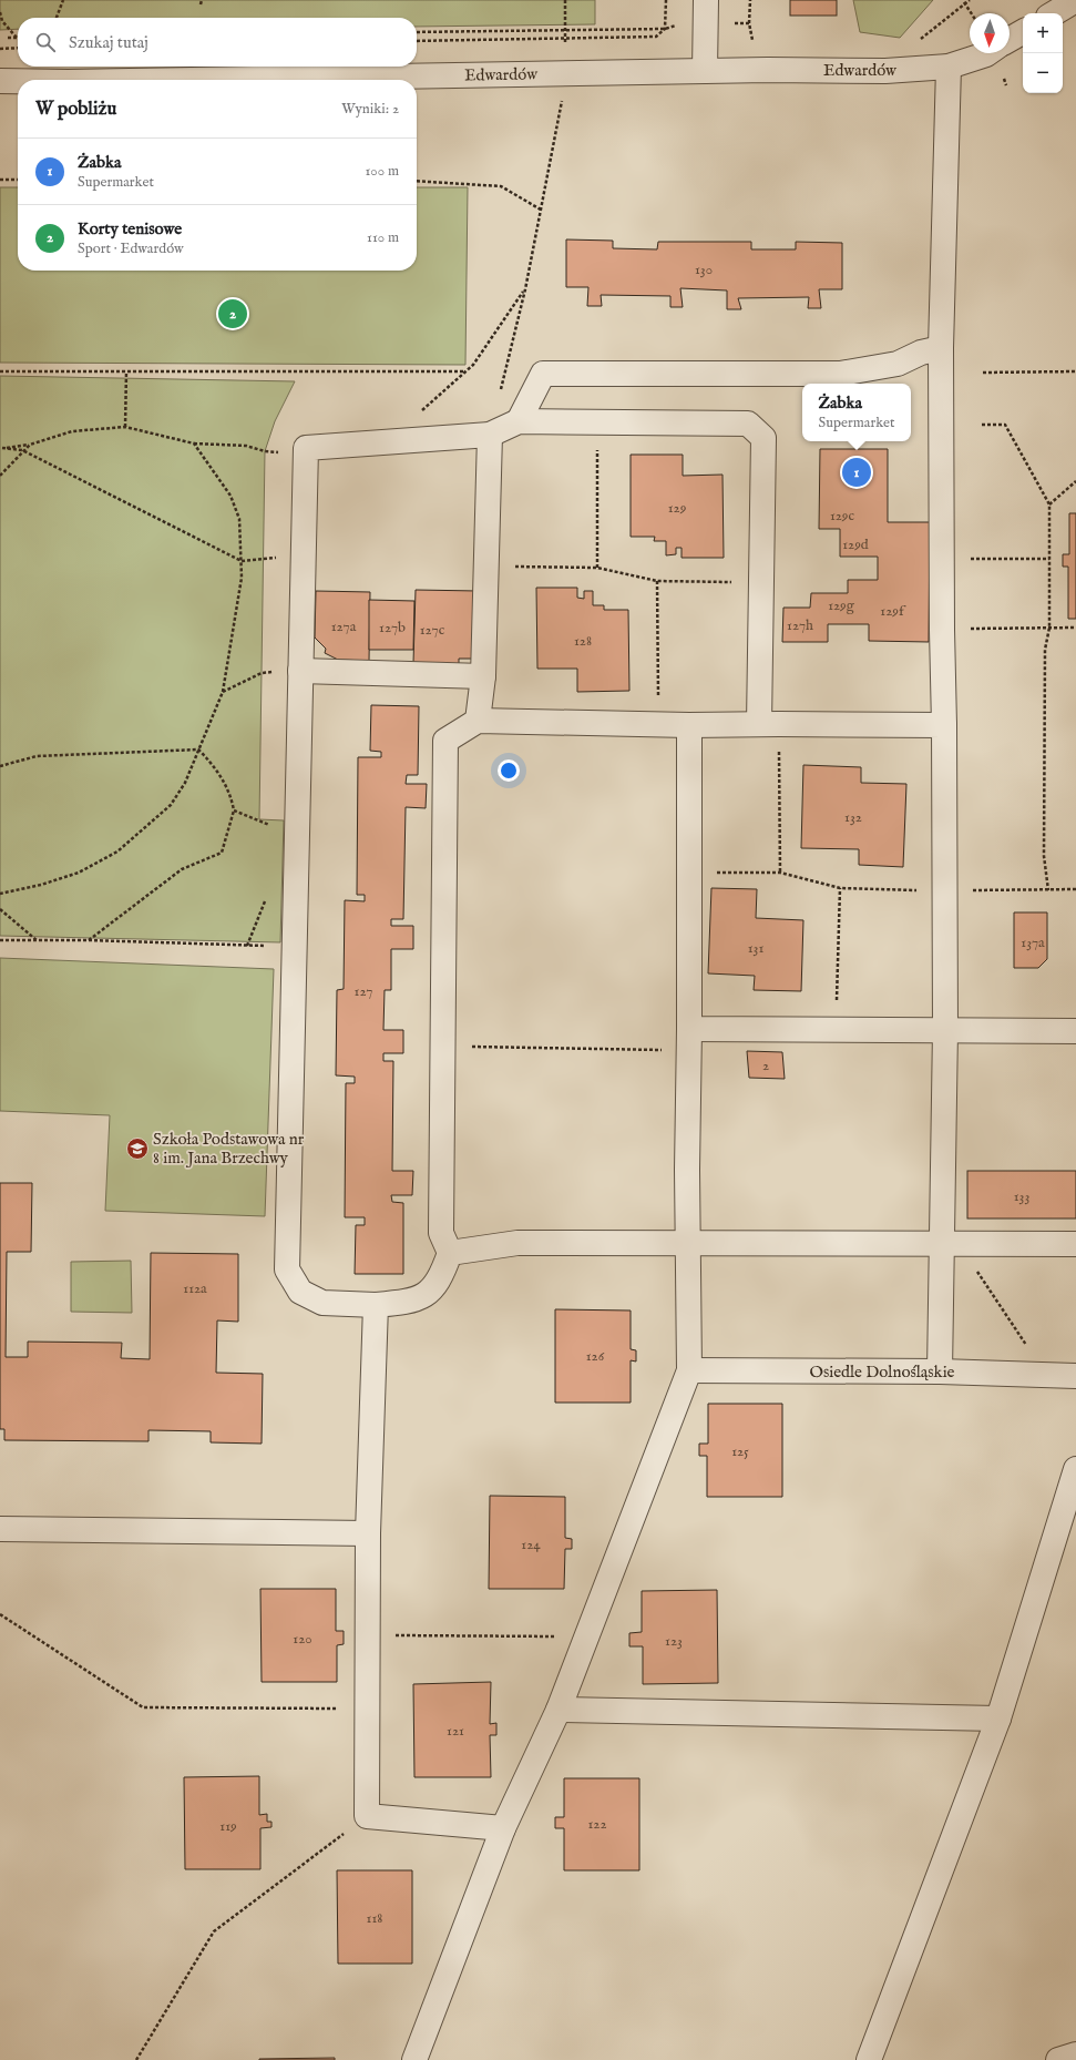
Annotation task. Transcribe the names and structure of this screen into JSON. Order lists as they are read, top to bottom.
{
  "streets": {
    "street": ["Edwardów", "Osiedle Dolnośląskie"]
  },
  "places": {
    "school or university": ["Szkoła Podstawowa nr 8 im. Jana Brzechwy"]
  },
  "house_numbers": [
    "130",
    "129",
    "129c",
    "129d",
    "129g",
    "129f",
    "127h",
    "127a",
    "127b",
    "127c",
    "128",
    "132",
    "137a",
    "131",
    "127",
    "2",
    "133",
    "112a",
    "126",
    "125",
    "124",
    "120",
    "123",
    "121",
    "122",
    "119",
    "118"
  ],
  "north": "bottom",
  "page": {
    "map_buttons": ["+", "−"],
    "search": "Szukaj tutaj",
    "heading": ["W pobliżu", "Wyniki: 2"],
    "list": [
      {
        "mark": "1",
        "name": "Żabka",
        "note": "Supermarket",
        "value": "100 m"
      },
      {
        "mark": "2",
        "name": "Korty tenisowe",
        "note": "Sport · Edwardów",
        "value": "110 m"
      }
    ],
    "pins": ["2", "1"],
    "popup": ["Żabka", "Supermarket"]
  }
}
